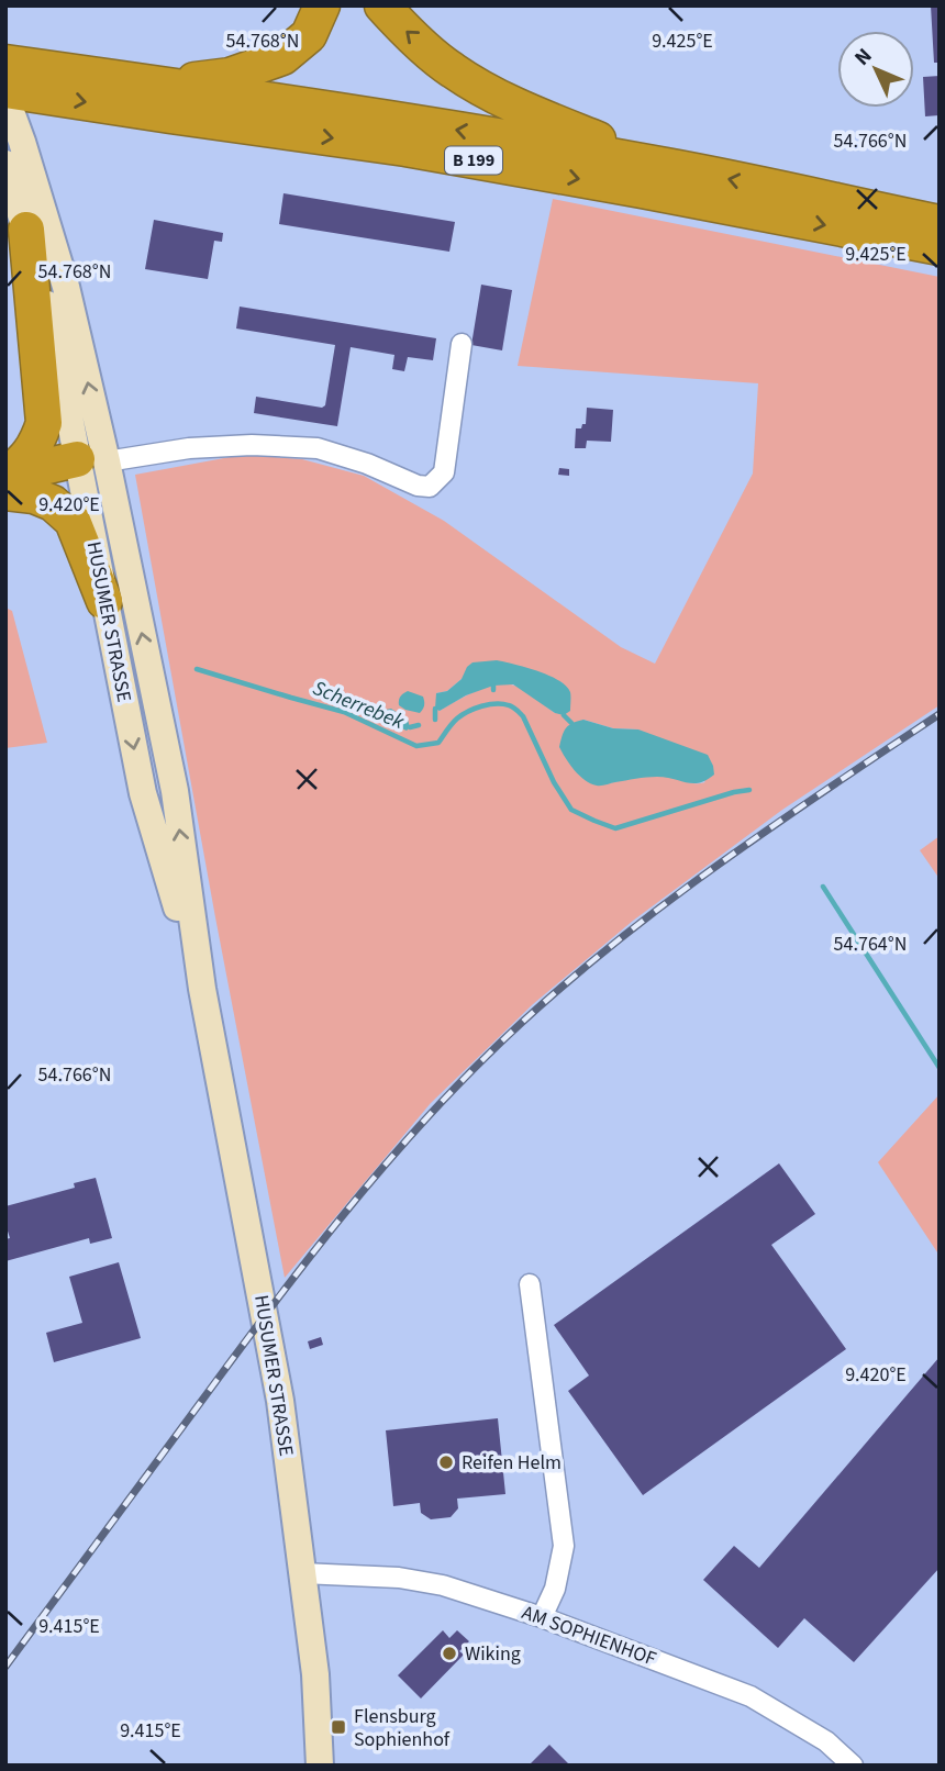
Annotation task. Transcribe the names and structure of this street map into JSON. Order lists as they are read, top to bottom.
{
  "streets": {
    "highway": ["B 199"],
    "main road": ["HUSUMER STRASSE"],
    "street": ["AM SOPHIENHOF"]
  },
  "crossings": [
    ["HUSUMER STRASSE", "AM SOPHIENHOF"]
  ],
  "water": ["Scherrebek"],
  "places": {
    "other": ["Reifen Helm", "Wiking"],
    "transit": ["Flensburg Sophienhof"]
  },
  "north": "top left",
  "coordinates": [
    "9.425°E",
    "54.768°N",
    "54.766°N",
    "9.420°E",
    "54.764°N",
    "9.415°E"
  ]
}
